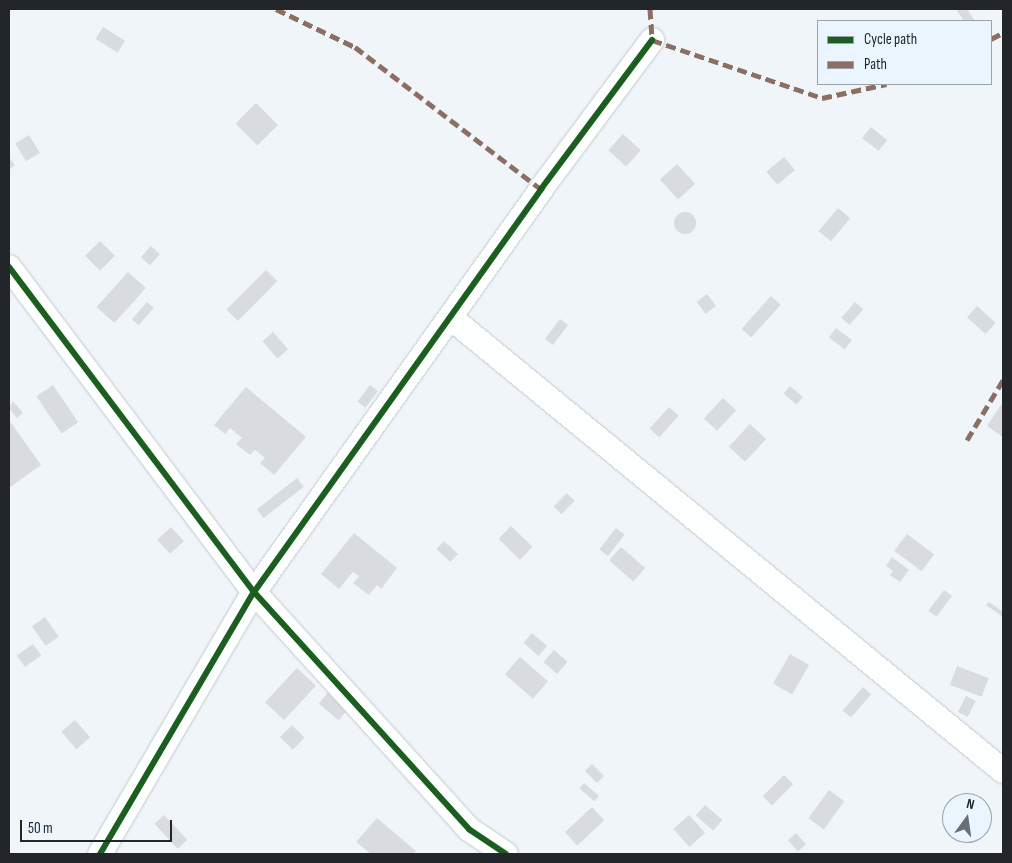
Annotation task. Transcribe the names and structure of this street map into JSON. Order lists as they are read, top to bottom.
{
  "legend": ["Cycle path", "Path"],
  "scale_bar": "50 m",
  "north": "top"
}
